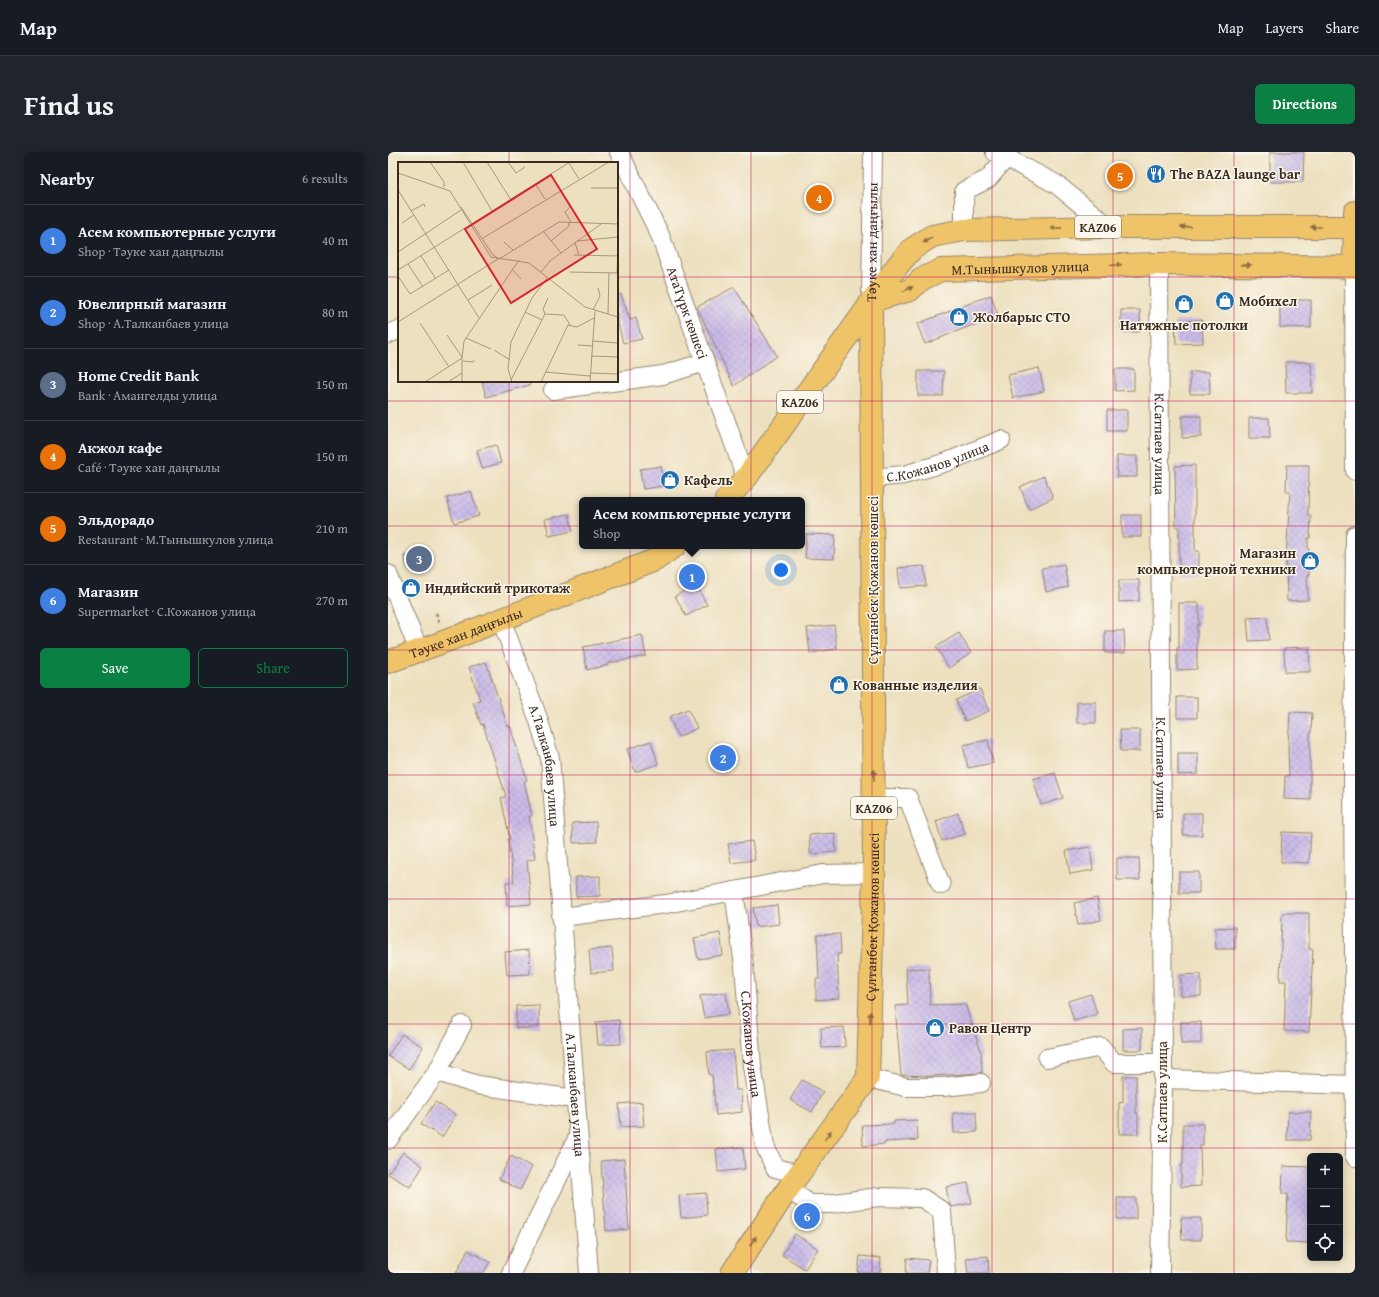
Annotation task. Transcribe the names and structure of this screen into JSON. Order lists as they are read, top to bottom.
{
  "streets": {
    "main road": [
      "KАZ06",
      "Тәуке хан даңғылы",
      "М.Тынышкулов улица",
      "Сұлтанбек Қожанов көшесі"
    ],
    "street": [
      "АтаТүрк көшесі",
      "К.Сатпаев улица",
      "С.Кожанов улица",
      "А.Талканбаев улица"
    ]
  },
  "crossings": [
    ["KАZ06", "Тәуке хан даңғылы"],
    ["KАZ06", "М.Тынышкулов улица"],
    ["KАZ06", "Сұлтанбек Қожанов көшесі"],
    ["Тәуке хан даңғылы", "М.Тынышкулов улица"],
    ["Тәуке хан даңғылы", "АтаТүрк көшесі"],
    ["Тәуке хан даңғылы", "Сұлтанбек Қожанов көшесі"],
    ["Тәуке хан даңғылы", "А.Талканбаев улица"],
    ["М.Тынышкулов улица", "К.Сатпаев улица"],
    ["М.Тынышкулов улица", "Сұлтанбек Қожанов көшесі"],
    ["С.Кожанов улица", "Сұлтанбек Қожанов көшесі"]
  ],
  "one_way": ["Сұлтанбек Қожанов көшесі"],
  "places": {
    "restaurant": ["The BAZA launge bar"],
    "shop": [
      "Мобихел",
      "Натяжные потолки",
      "Жолбарыс СТО",
      "Кафель",
      "Магазин компьютерной техники",
      "Индийский трикотаж",
      "Кованные изделия",
      "Равон Центр"
    ]
  },
  "page": {
    "header": "Map",
    "nav": ["Map", "Layers", "Share"],
    "title": "Find us",
    "buttons": [
      "Directions",
      ["Save", "Share"]
    ],
    "heading": ["Nearby", "6 results"],
    "pins": [
      "5",
      "4",
      "3",
      "1",
      "2",
      "6"
    ],
    "list": [
      {
        "mark": "1",
        "name": "Асем компьютерные услуги",
        "note": "Shop · Тәуке хан даңғылы",
        "value": "40 m"
      },
      {
        "mark": "2",
        "name": "Ювелирный магазин",
        "note": "Shop · А.Талканбаев улица",
        "value": "80 m"
      },
      {
        "mark": "3",
        "name": "Home Credit Bank",
        "note": "Bank · Амангелды улица",
        "value": "150 m"
      },
      {
        "mark": "4",
        "name": "Акжол кафе",
        "note": "Café · Тәуке хан даңғылы",
        "value": "150 m"
      },
      {
        "mark": "5",
        "name": "Эльдорадо",
        "note": "Restaurant · М.Тынышкулов улица",
        "value": "210 m"
      },
      {
        "mark": "6",
        "name": "Магазин",
        "note": "Supermarket · С.Кожанов улица",
        "value": "270 m"
      }
    ],
    "popup": ["Асем компьютерные услуги", "Shop"],
    "map_buttons": ["+", "−"]
  }
}
